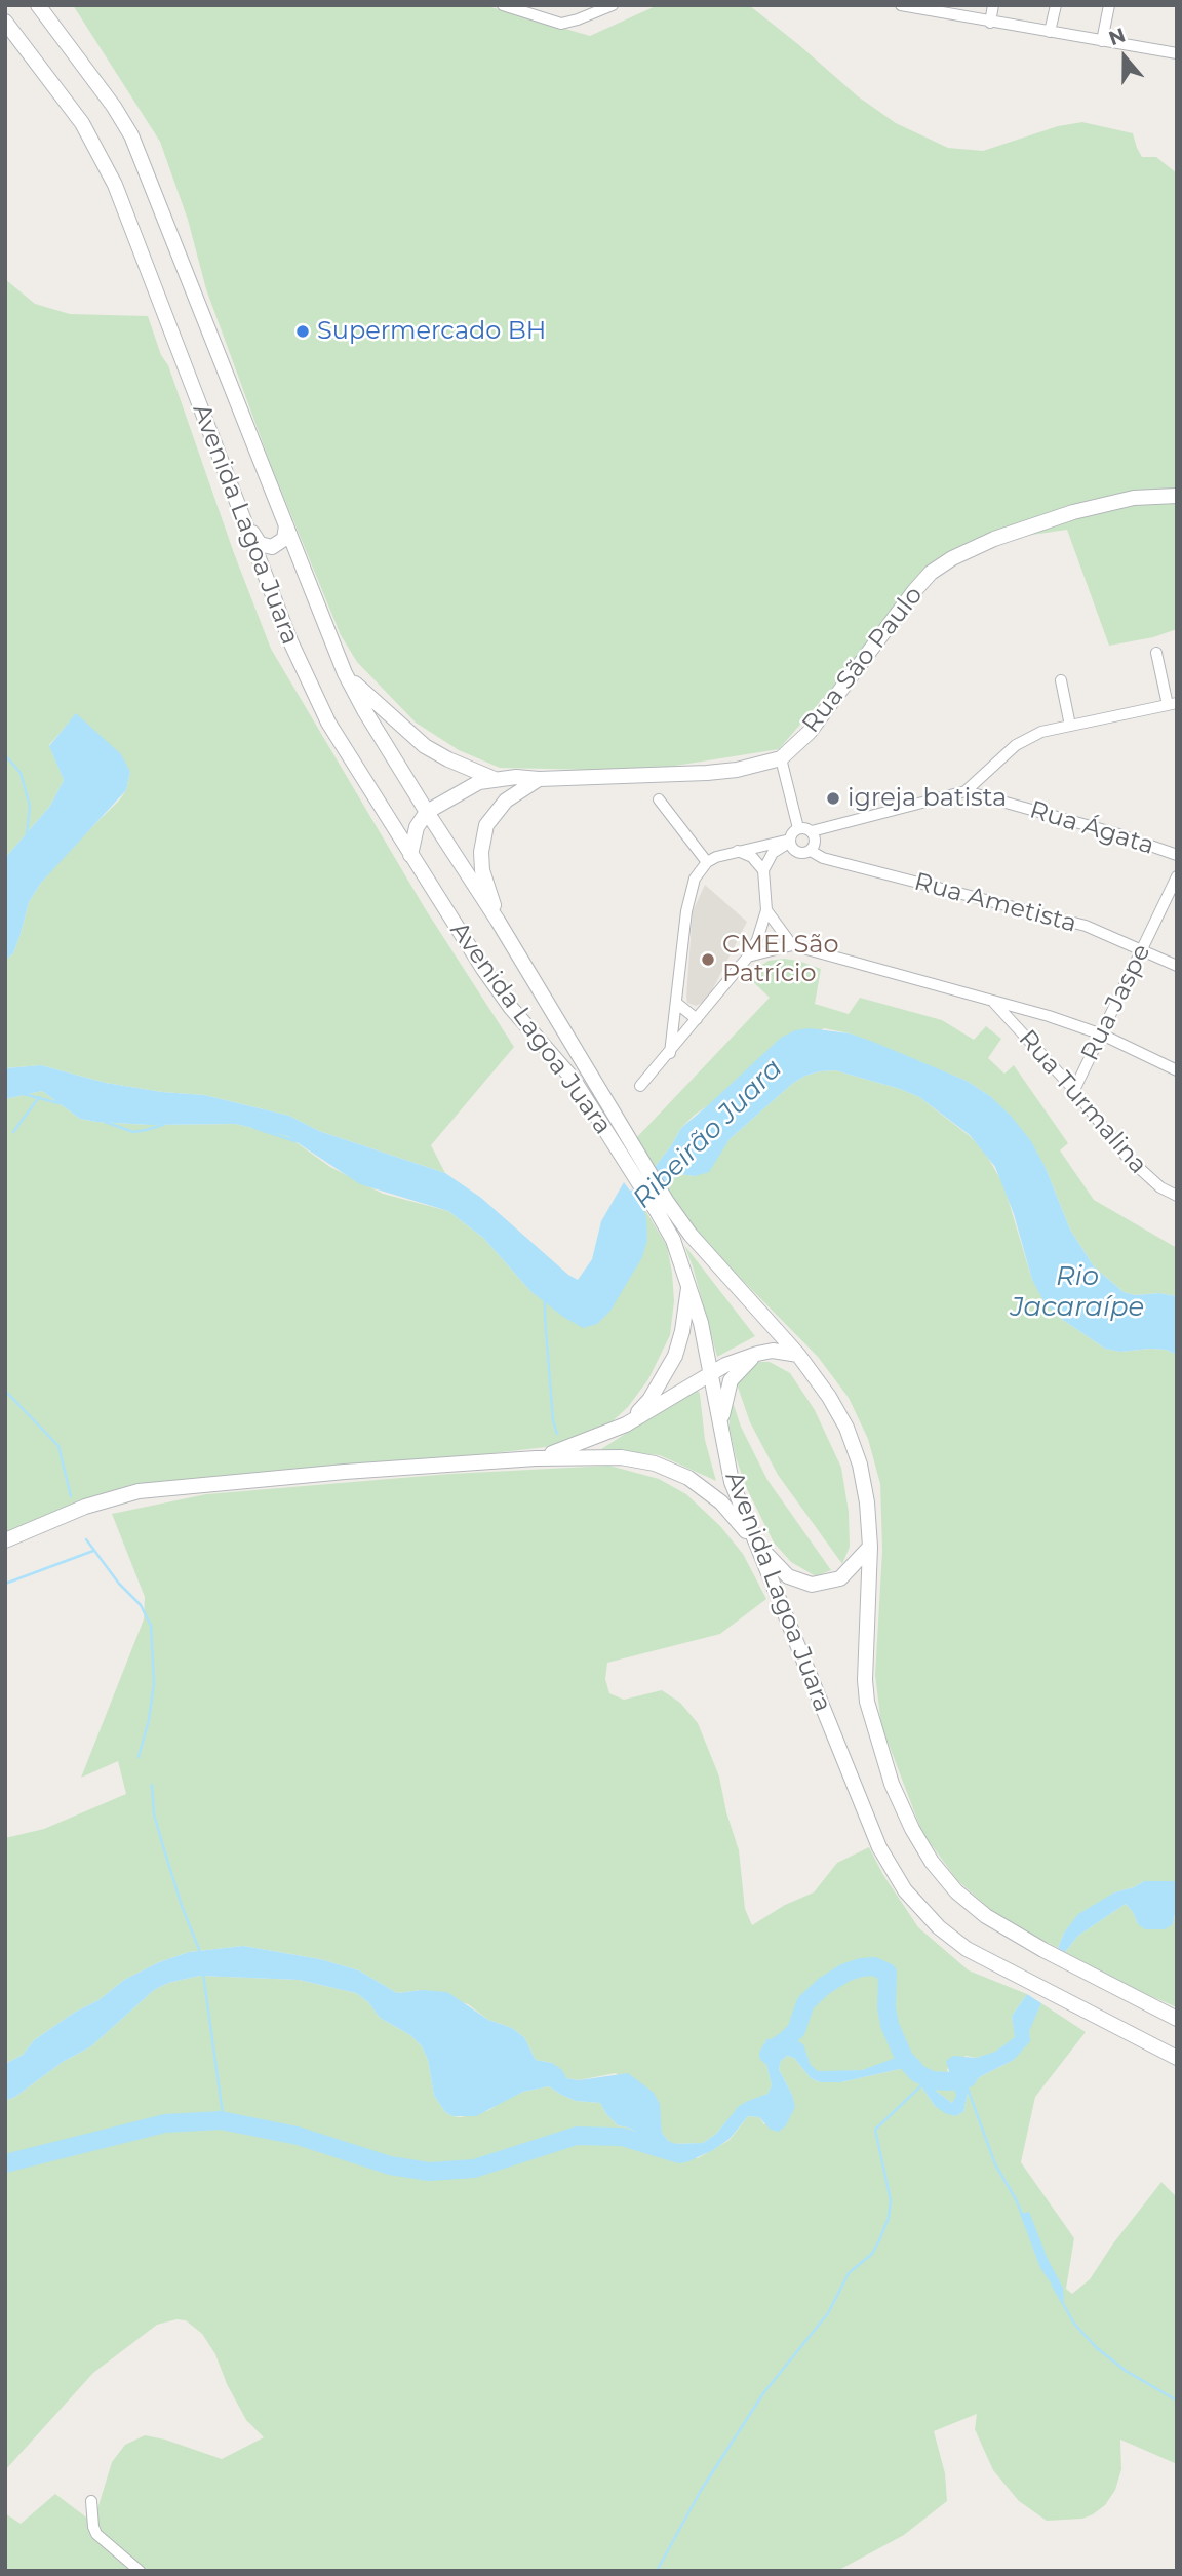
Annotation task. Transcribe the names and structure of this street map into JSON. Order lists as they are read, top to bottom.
{
  "streets": {
    "main road": ["Avenida Lagoa Juara", "Rua São Paulo"],
    "street": [
      "Rua Ágata",
      "Rua Ametista",
      "Rua Jaspe",
      "Rua Turmalina"
    ]
  },
  "crossings": [
    ["Avenida Lagoa Juara", "Rua São Paulo"],
    ["Rua Ametista", "Rua Jaspe"],
    ["Rua Jaspe", "Rua Turmalina"]
  ],
  "water": ["Ribeirão Juara", "Rio Jacaraípe"],
  "places": ["Supermercado BH", "igreja batista", "CMEI São Patrício"],
  "north": "top"
}
